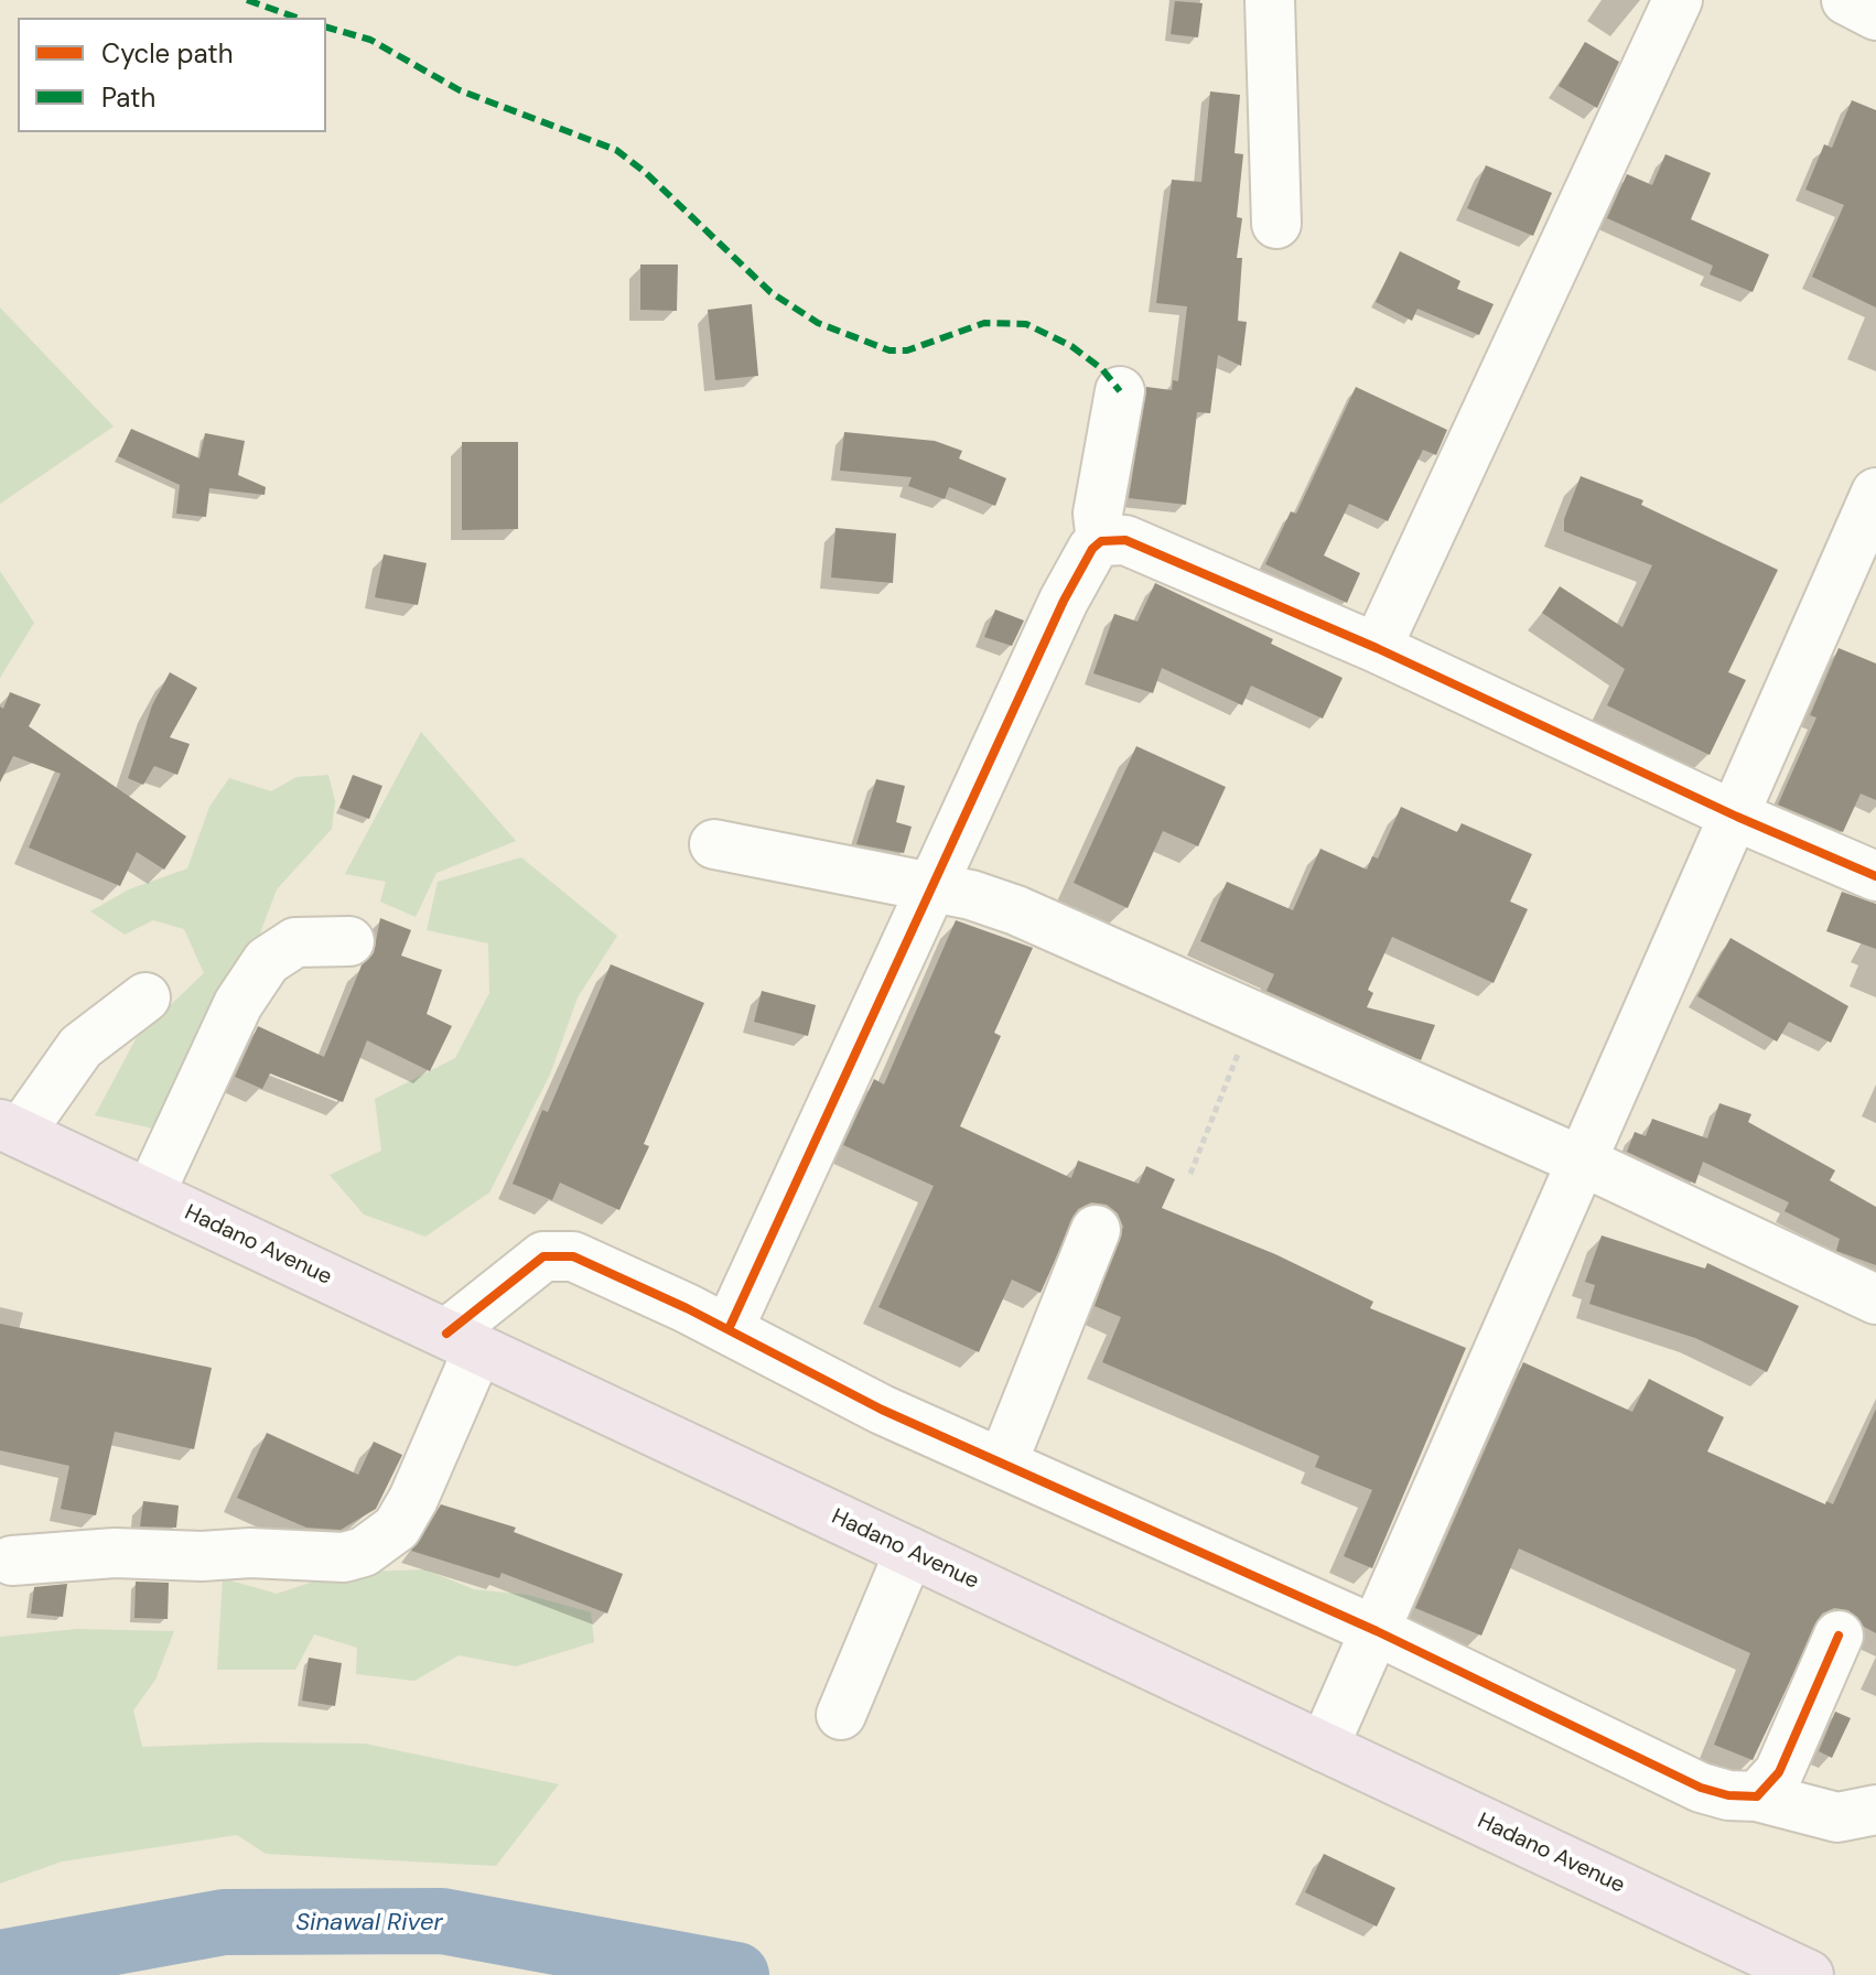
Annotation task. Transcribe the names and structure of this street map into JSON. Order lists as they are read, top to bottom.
{
  "streets": {
    "main road": ["Hadano Avenue"]
  },
  "water": ["Sinawal River"],
  "legend": ["Cycle path", "Path"]
}
